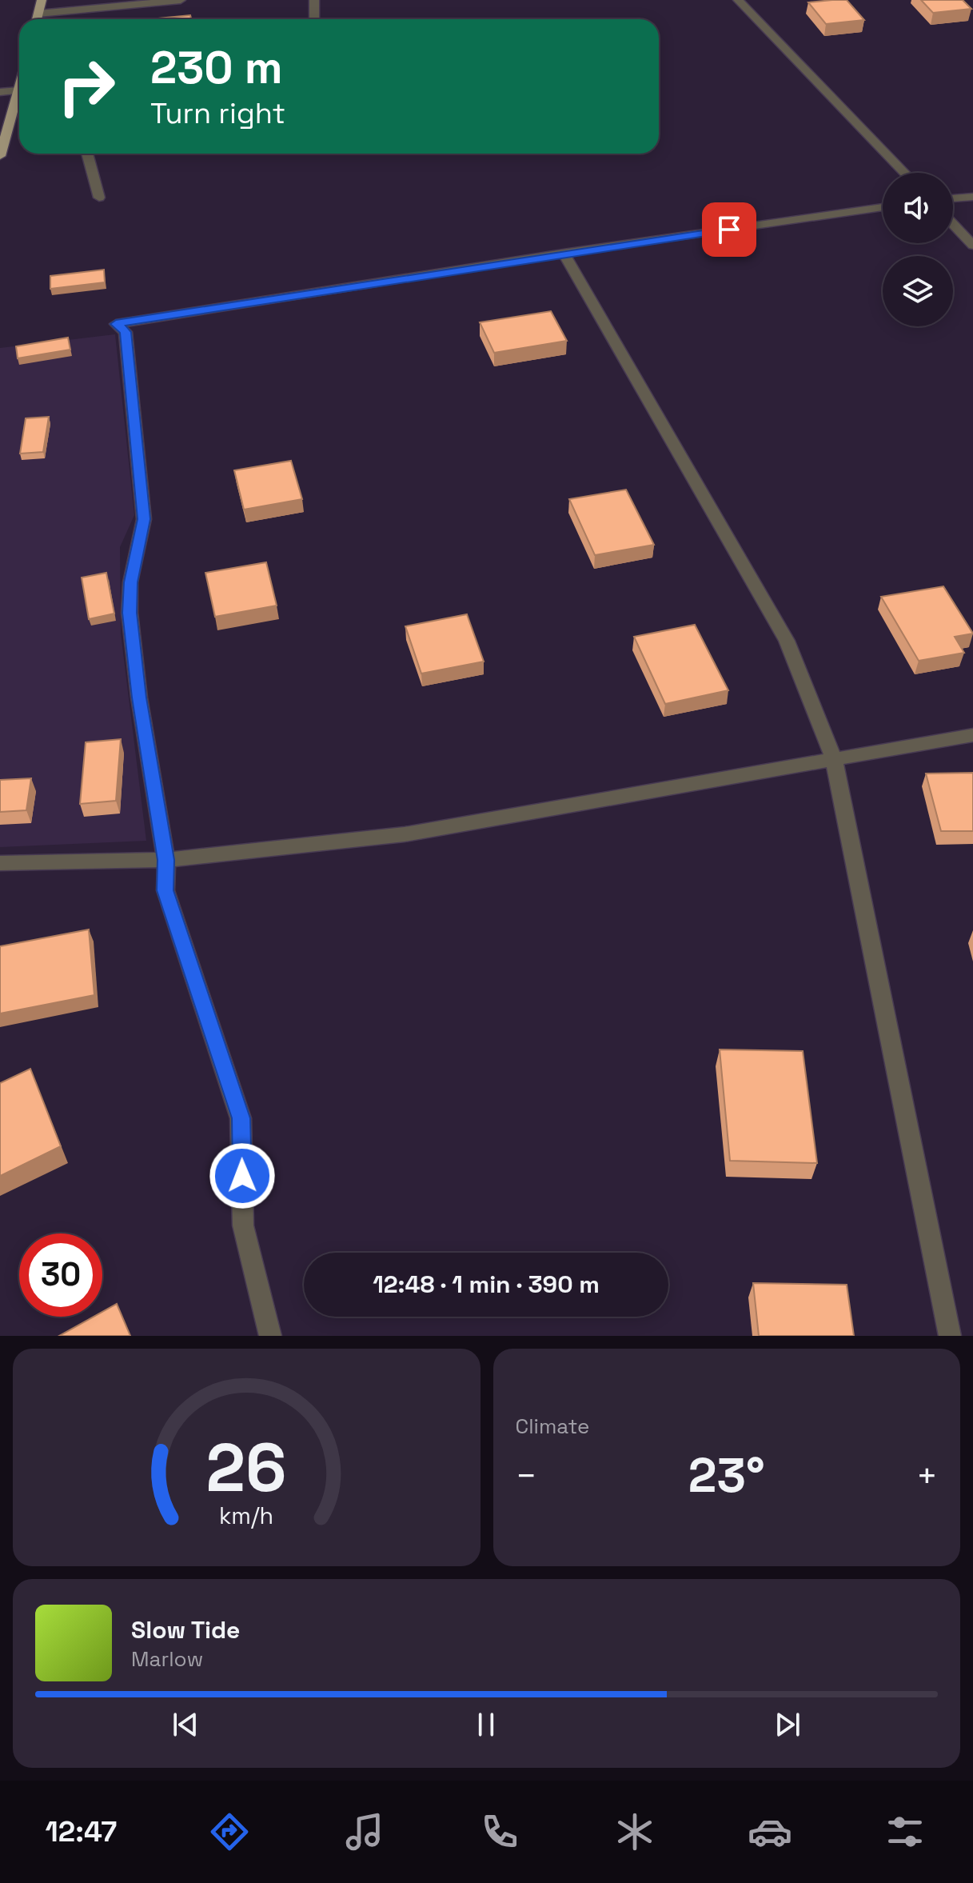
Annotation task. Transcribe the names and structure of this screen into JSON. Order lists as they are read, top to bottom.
{
  "page": {
    "turn": ["230 m", "Turn right"],
    "limit": "30",
    "trip": "12:48 · 1 min · 390 m",
    "tile": "Climate",
    "heat": ["−", "23°", "+"],
    "song": ["Slow Tide", "Marlow"],
    "tabs": "12:47",
    "gauge": ["26", "km/h"]
  }
}
